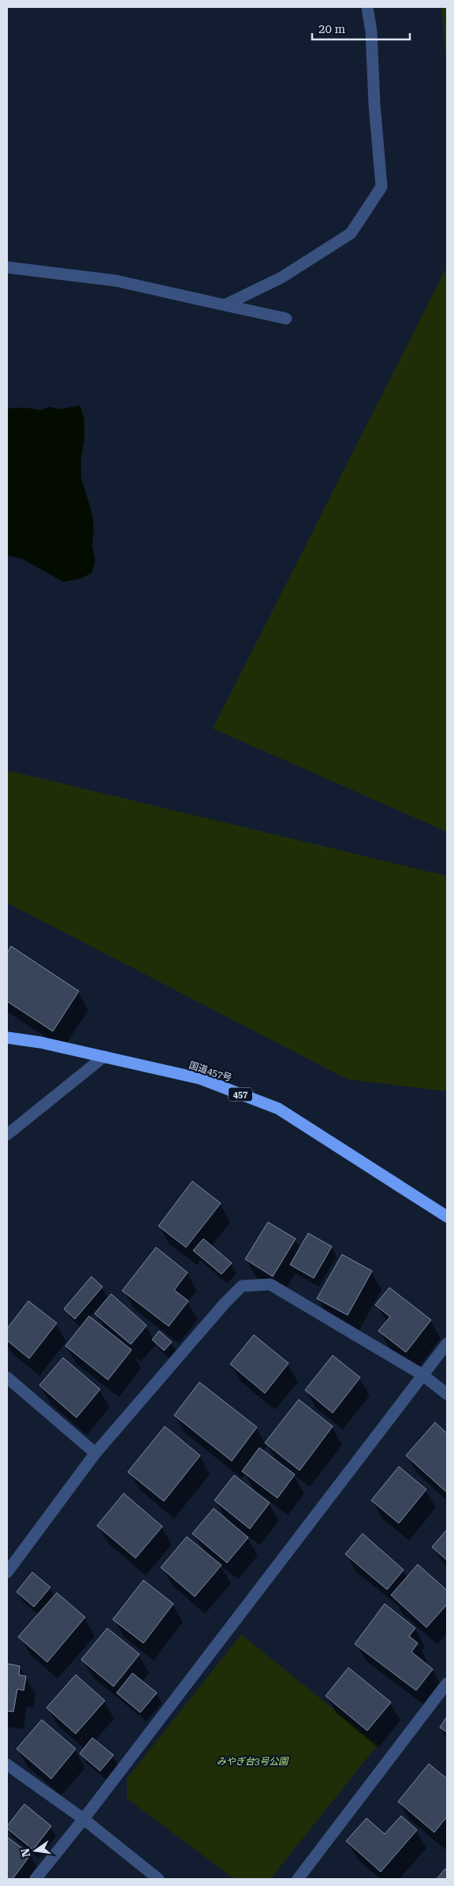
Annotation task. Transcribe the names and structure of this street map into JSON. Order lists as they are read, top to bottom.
{
  "streets": {
    "highway": ["国道457号", "457"]
  },
  "parks": ["みやぎ台3号公園"],
  "scale_bar": "20 m",
  "north": "left"
}
